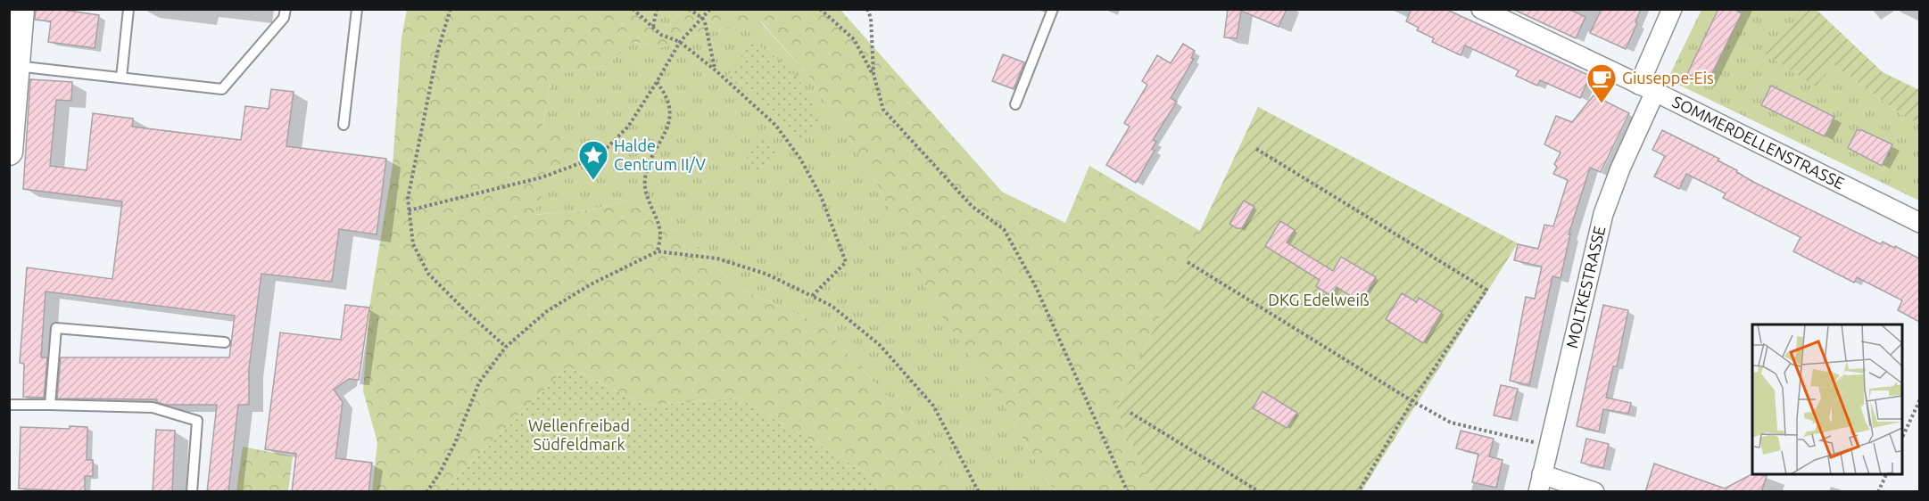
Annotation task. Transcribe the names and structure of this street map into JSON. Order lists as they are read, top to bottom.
{
  "streets": {
    "street": ["SOMMERDELLENSTRASSE", "MOLTKESTRASSE"]
  },
  "crossings": [
    ["SOMMERDELLENSTRASSE", "MOLTKESTRASSE"]
  ],
  "parks": ["DKG Edelweiß", "Wellenfreibad Südfeldmark"],
  "places": {
    "cafe": ["Giuseppe-Eis"],
    "place": ["Halde Centrum II/V"]
  }
}
